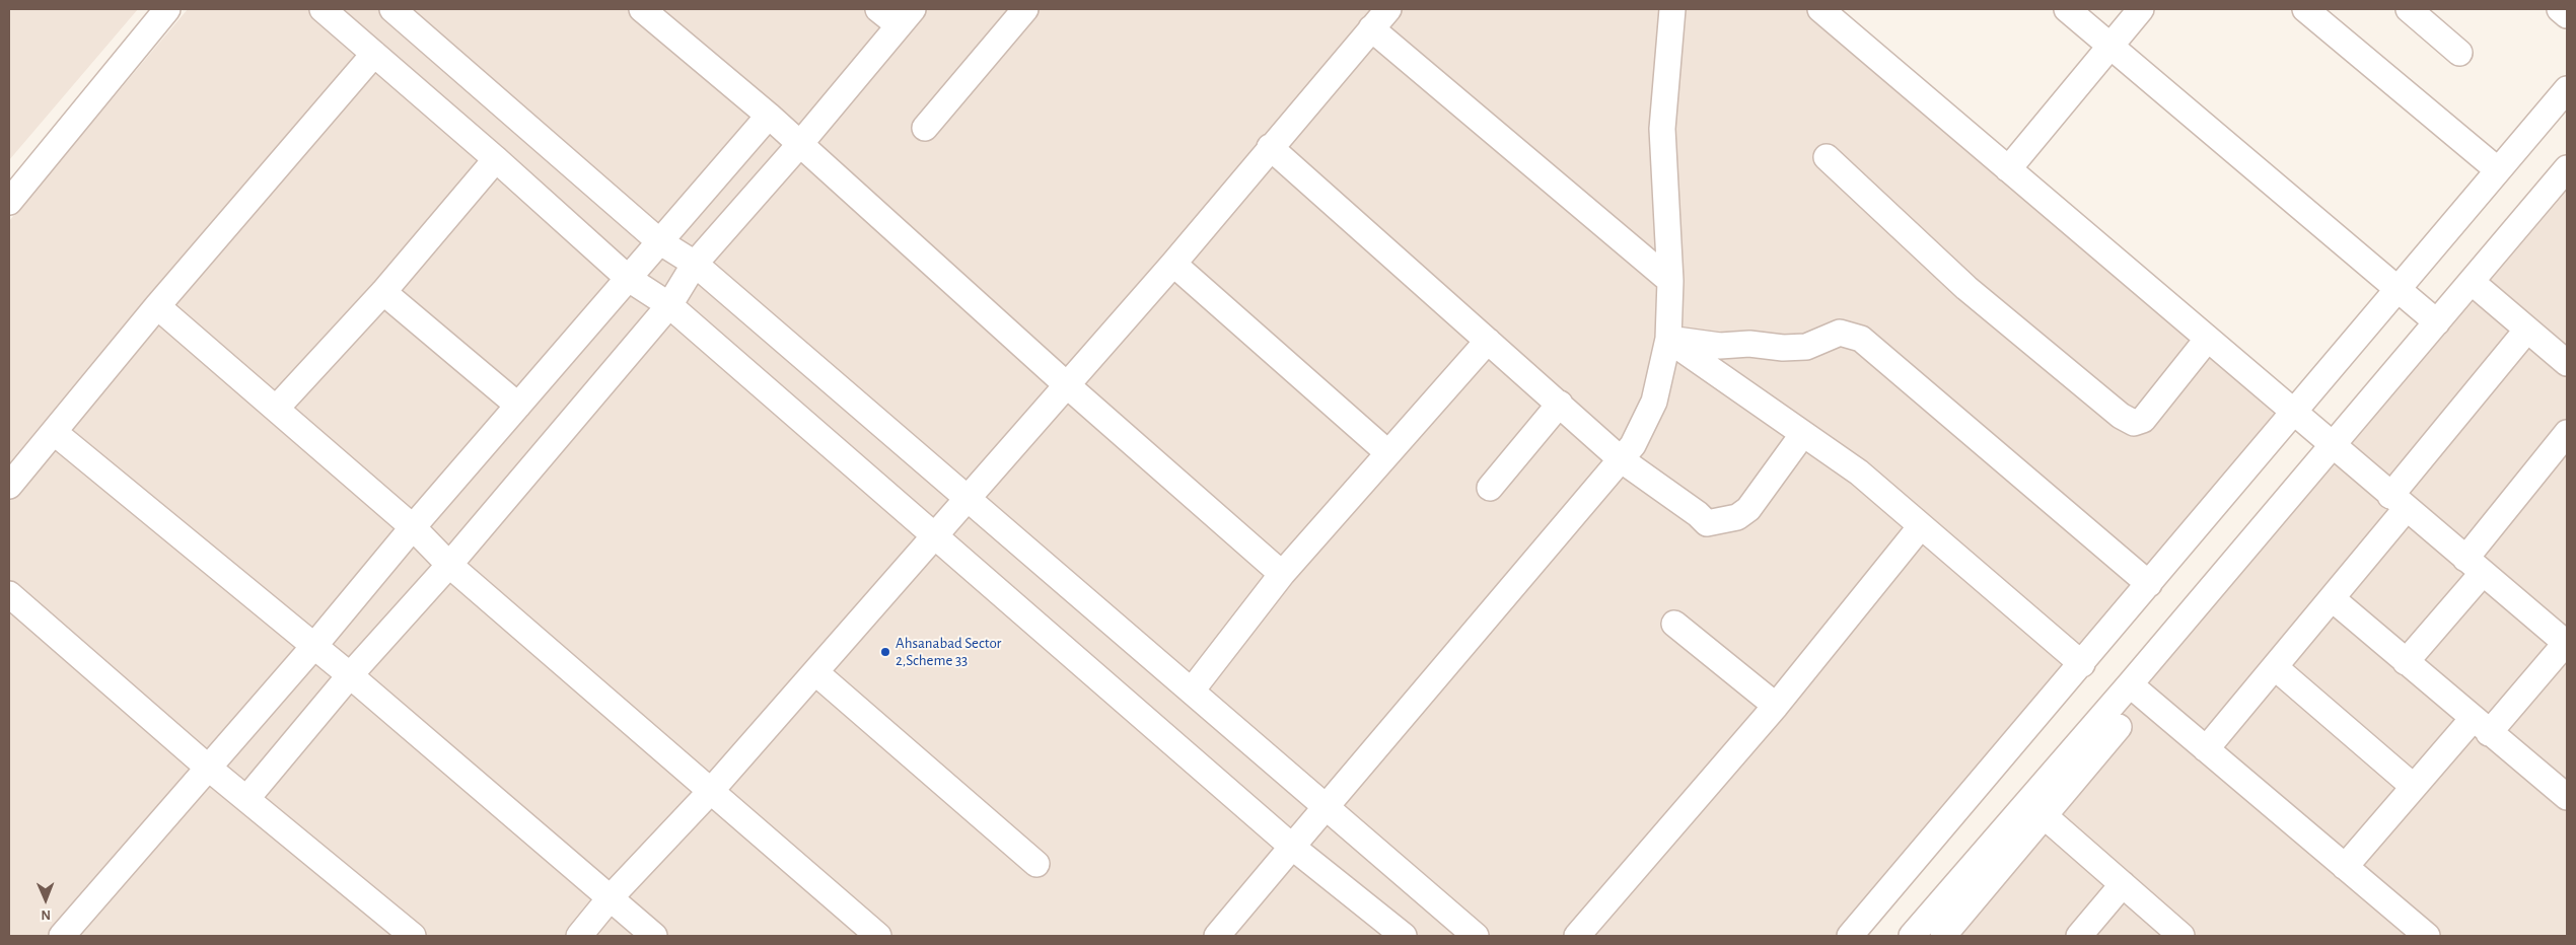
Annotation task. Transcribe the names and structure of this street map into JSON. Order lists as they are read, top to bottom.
{
  "places": ["Ahsanabad Sector 2,Scheme 33"],
  "north": "bottom"
}
